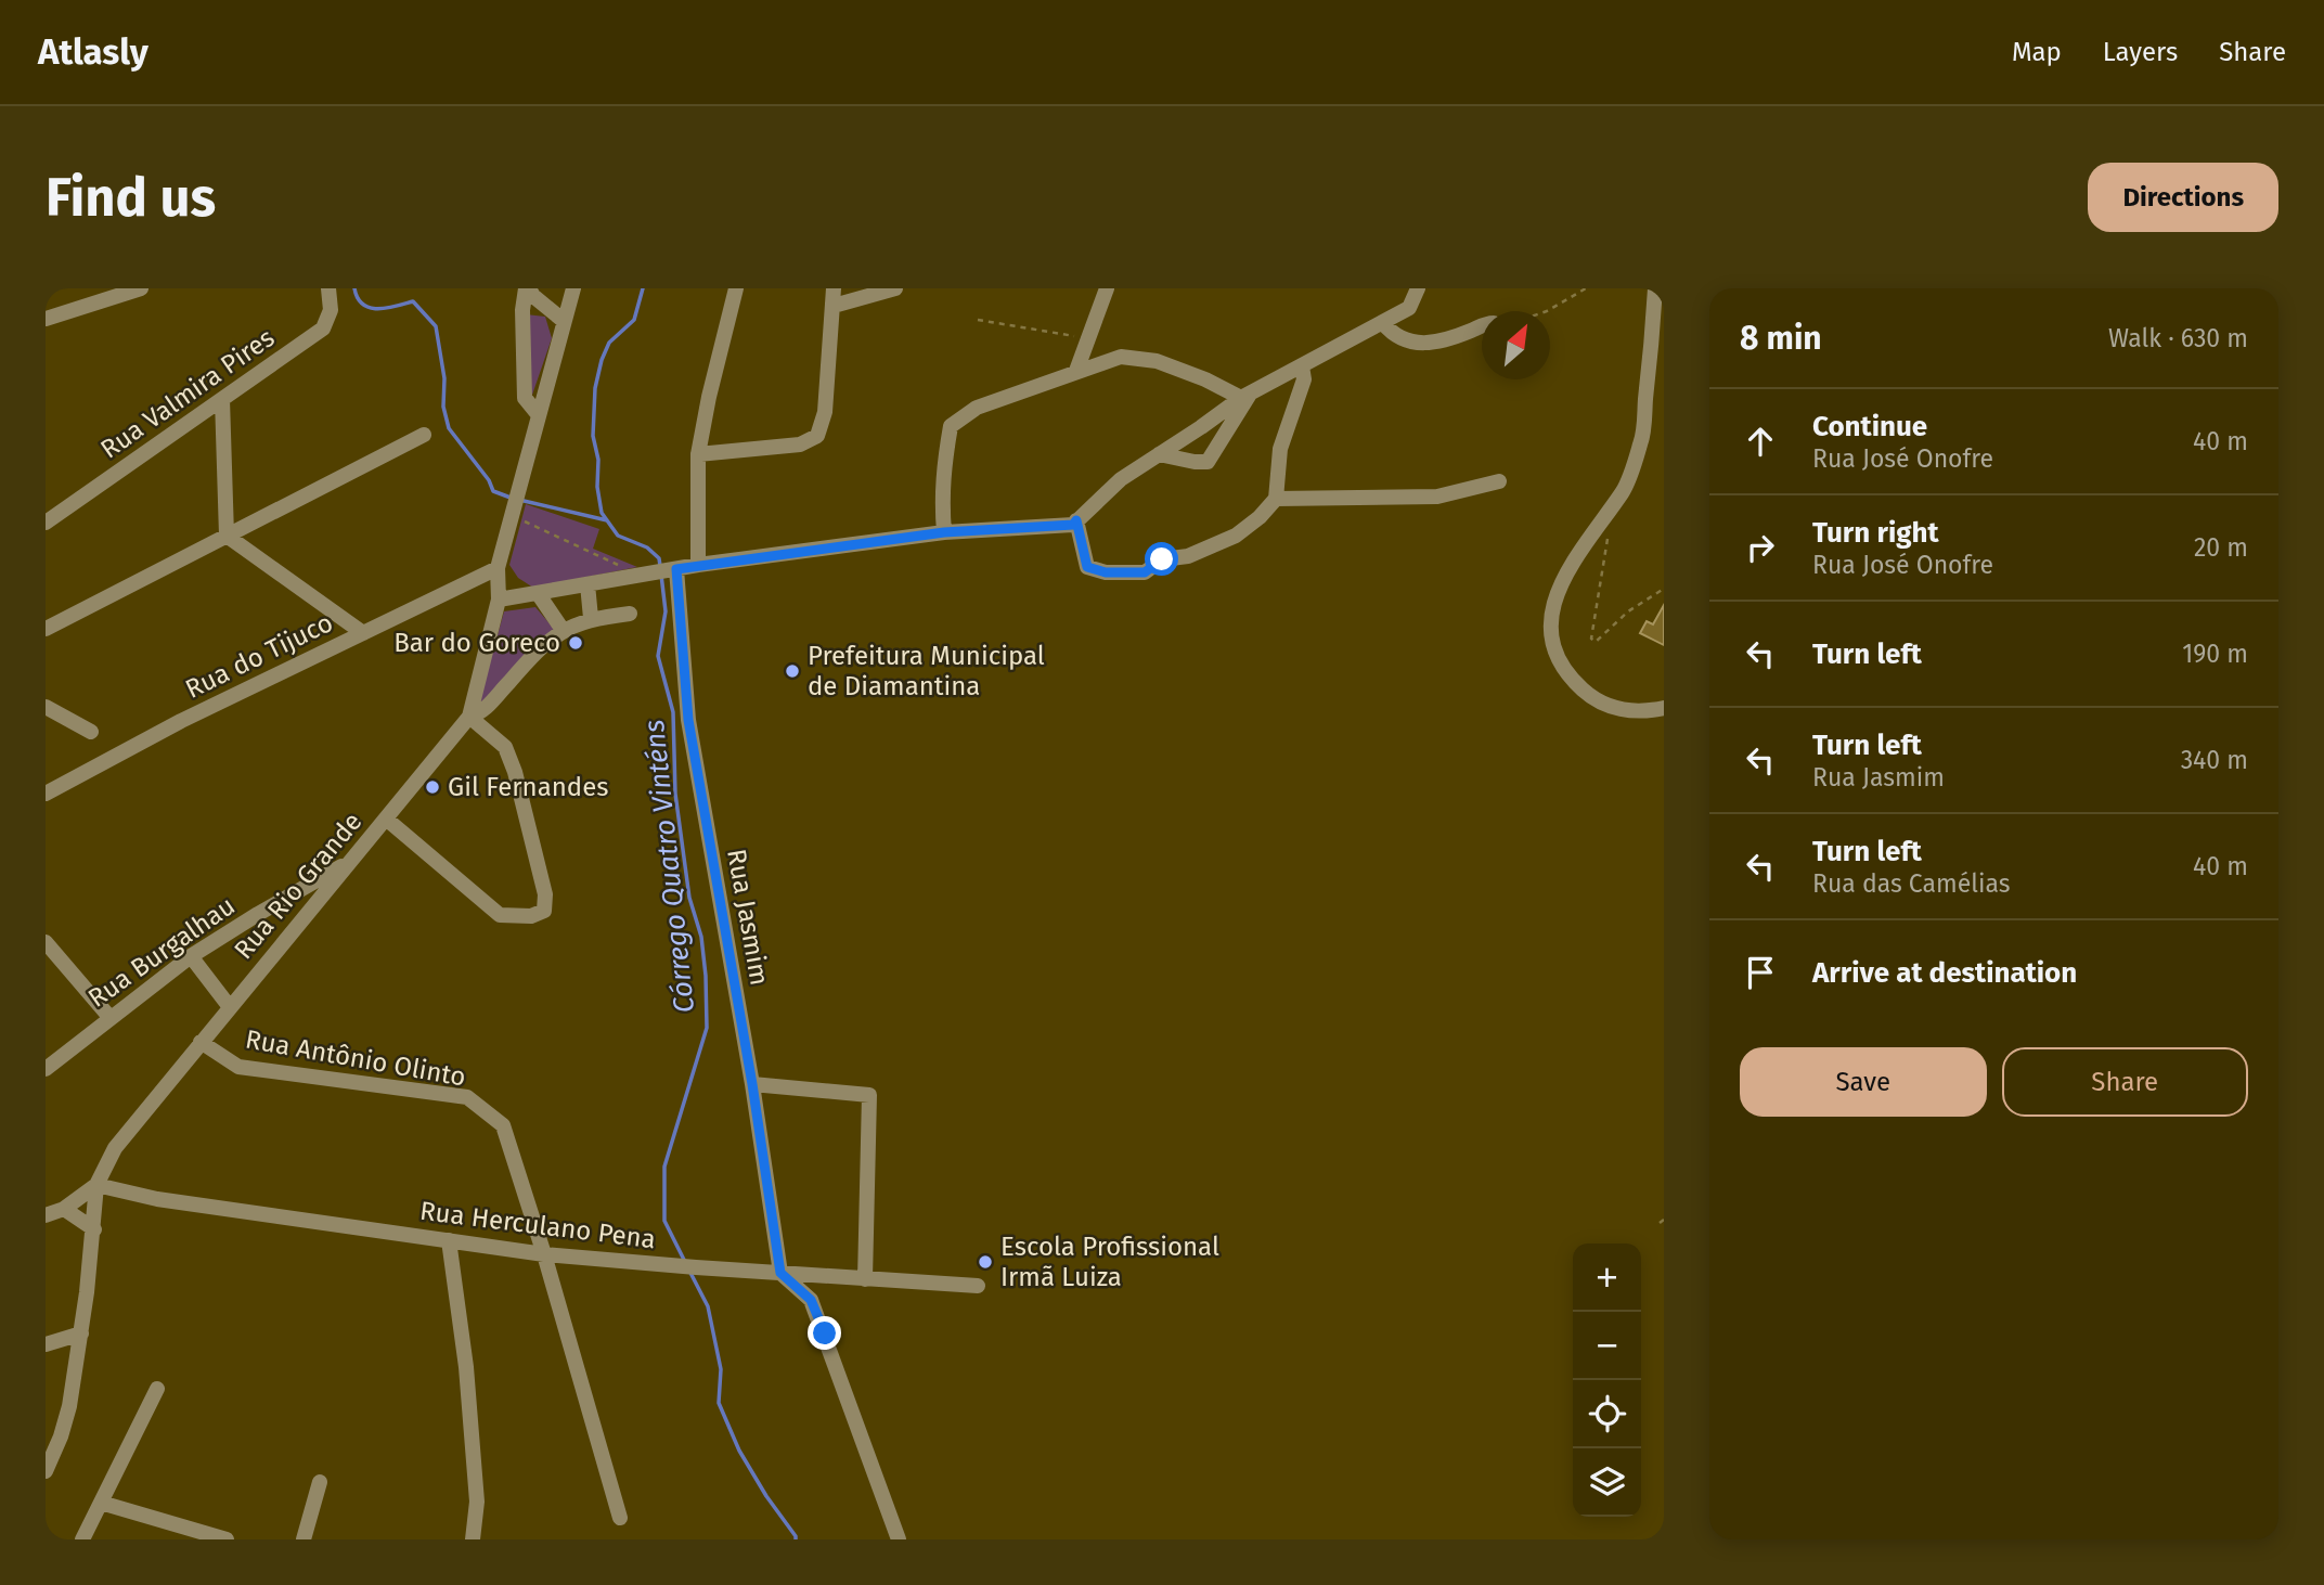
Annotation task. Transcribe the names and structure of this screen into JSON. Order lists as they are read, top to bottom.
{
  "streets": {
    "street": [
      "Rua Valmira Pires",
      "Rua do Tijuco",
      "Rua Rio Grande",
      "Rua Jasmim",
      "Rua Burgalhau",
      "Rua Antônio Olinto",
      "Rua Herculano Pena"
    ]
  },
  "crossings": [
    ["Rua do Tijuco", "Rua Rio Grande"],
    ["Rua Rio Grande", "Rua Burgalhau"],
    ["Rua Rio Grande", "Rua Antônio Olinto"],
    ["Rua Rio Grande", "Rua Herculano Pena"],
    ["Rua Jasmim", "Rua Herculano Pena"],
    ["Rua Antônio Olinto", "Rua Herculano Pena"]
  ],
  "water": ["Córrego Quatro Vinténs"],
  "places": [
    "Bar do Goreco",
    "Prefeitura Municipal de Diamantina",
    "Gil Fernandes",
    "Escola Profissional Irmã Luiza"
  ],
  "north": "top right",
  "page": {
    "header": "Atlasly",
    "nav": ["Map", "Layers", "Share"],
    "buttons": [
      "Directions",
      ["Save", "Share"]
    ],
    "title": "Find us",
    "heading": ["8 min", "Walk · 630 m"],
    "list": [
      ["Continue", "Rua José Onofre", "40 m"],
      ["Turn right", "Rua José Onofre", "20 m"],
      ["Turn left", "190 m"],
      ["Turn left", "Rua Jasmim", "340 m"],
      ["Turn left", "Rua das Camélias", "40 m"],
      "Arrive at destination"
    ],
    "map_buttons": ["+", "−"]
  }
}
